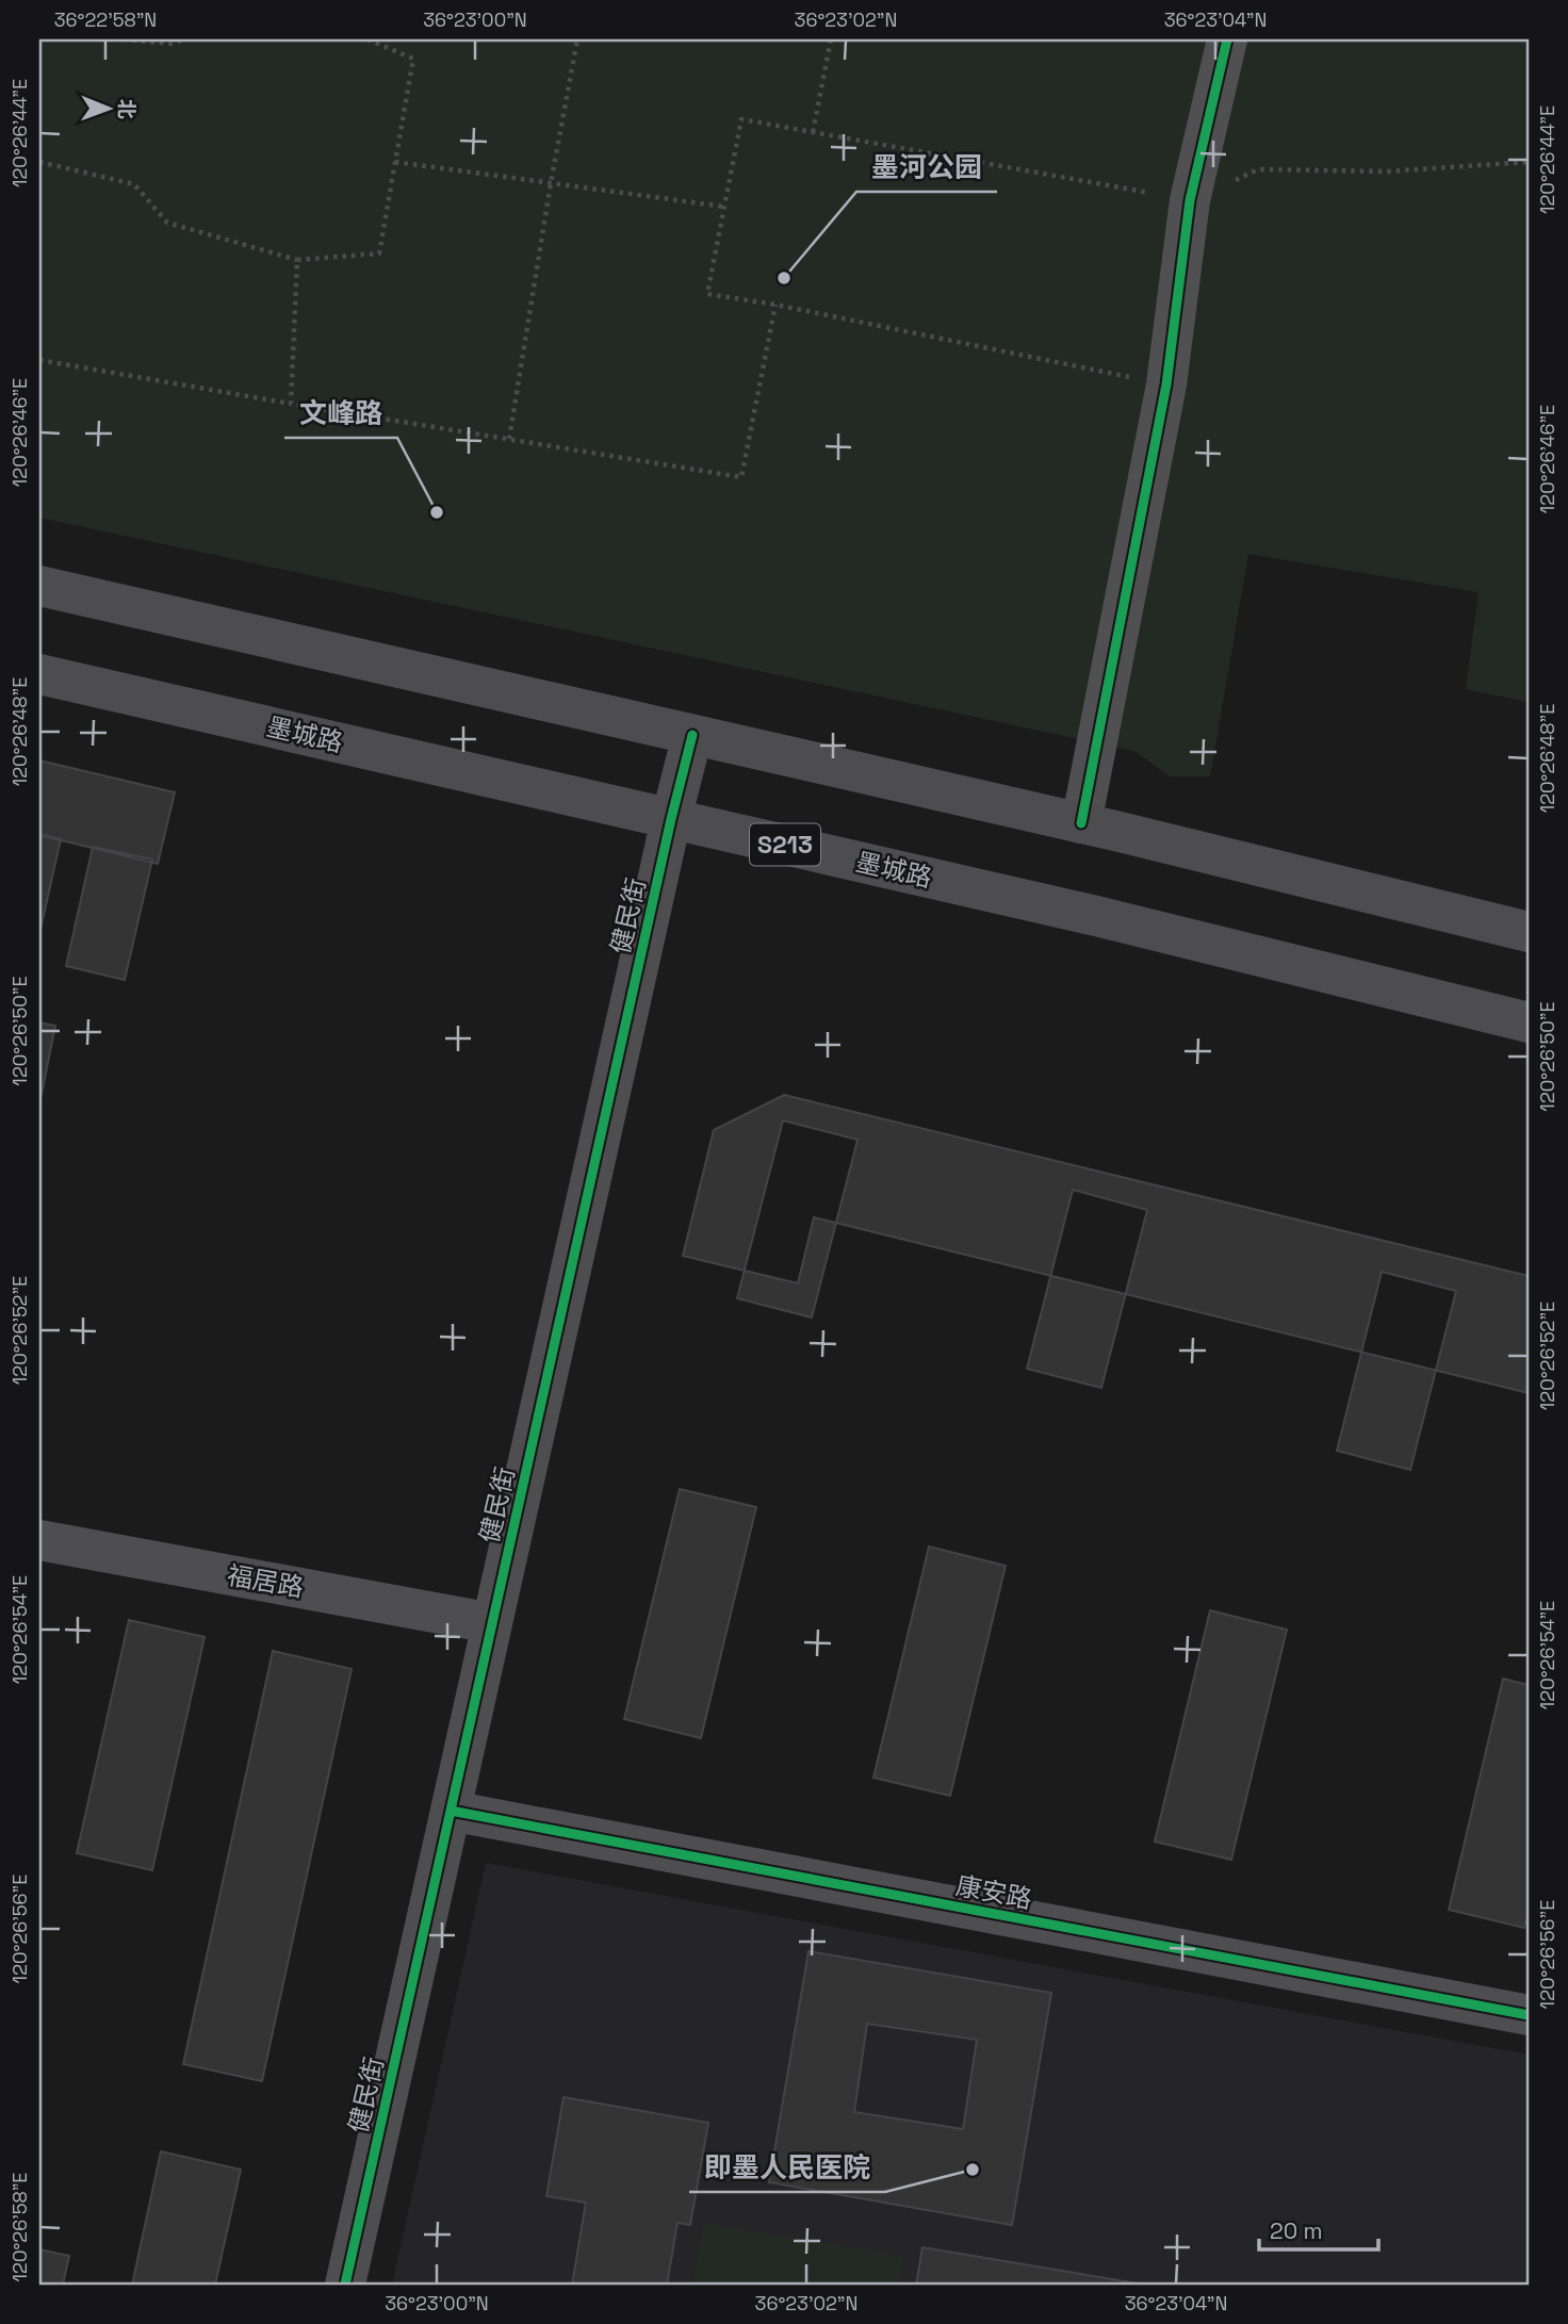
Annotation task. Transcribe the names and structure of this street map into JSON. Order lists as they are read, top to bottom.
{
  "streets": {
    "main road": ["墨城路", "S213"],
    "street": ["健民街", "福居路", "康安路"]
  },
  "crossings": [
    ["墨城路", "健民街"],
    ["健民街", "福居路"],
    ["健民街", "康安路"]
  ],
  "places": ["墨河公园", "文峰路", "即墨人民医院"],
  "scale_bar": "20 m",
  "north": "right",
  "coordinates": [
    "36°22'58\"N",
    "36°23'00\"N",
    "36°23'02\"N",
    "36°23'04\"N",
    "120°26'44\"E",
    "120°26'46\"E",
    "120°26'48\"E",
    "120°26'50\"E",
    "120°26'52\"E",
    "120°26'54\"E",
    "120°26'56\"E",
    "120°26'58\"E"
  ]
}
